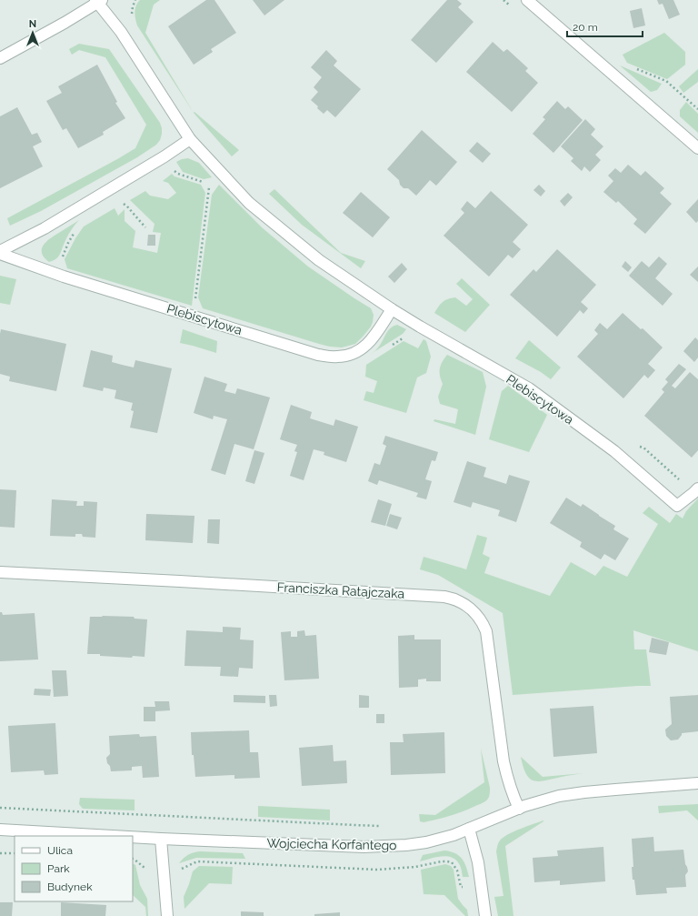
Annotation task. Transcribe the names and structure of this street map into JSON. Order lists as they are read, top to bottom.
{
  "streets": {
    "street": ["Plebiscytowa", "Franciszka Ratajczaka", "Wojciecha Korfantego"]
  },
  "crossings": [
    ["Franciszka Ratajczaka", "Wojciecha Korfantego"]
  ],
  "legend": ["Ulica", "Park", "Budynek"],
  "scale_bar": "20 m",
  "north": "top"
}
